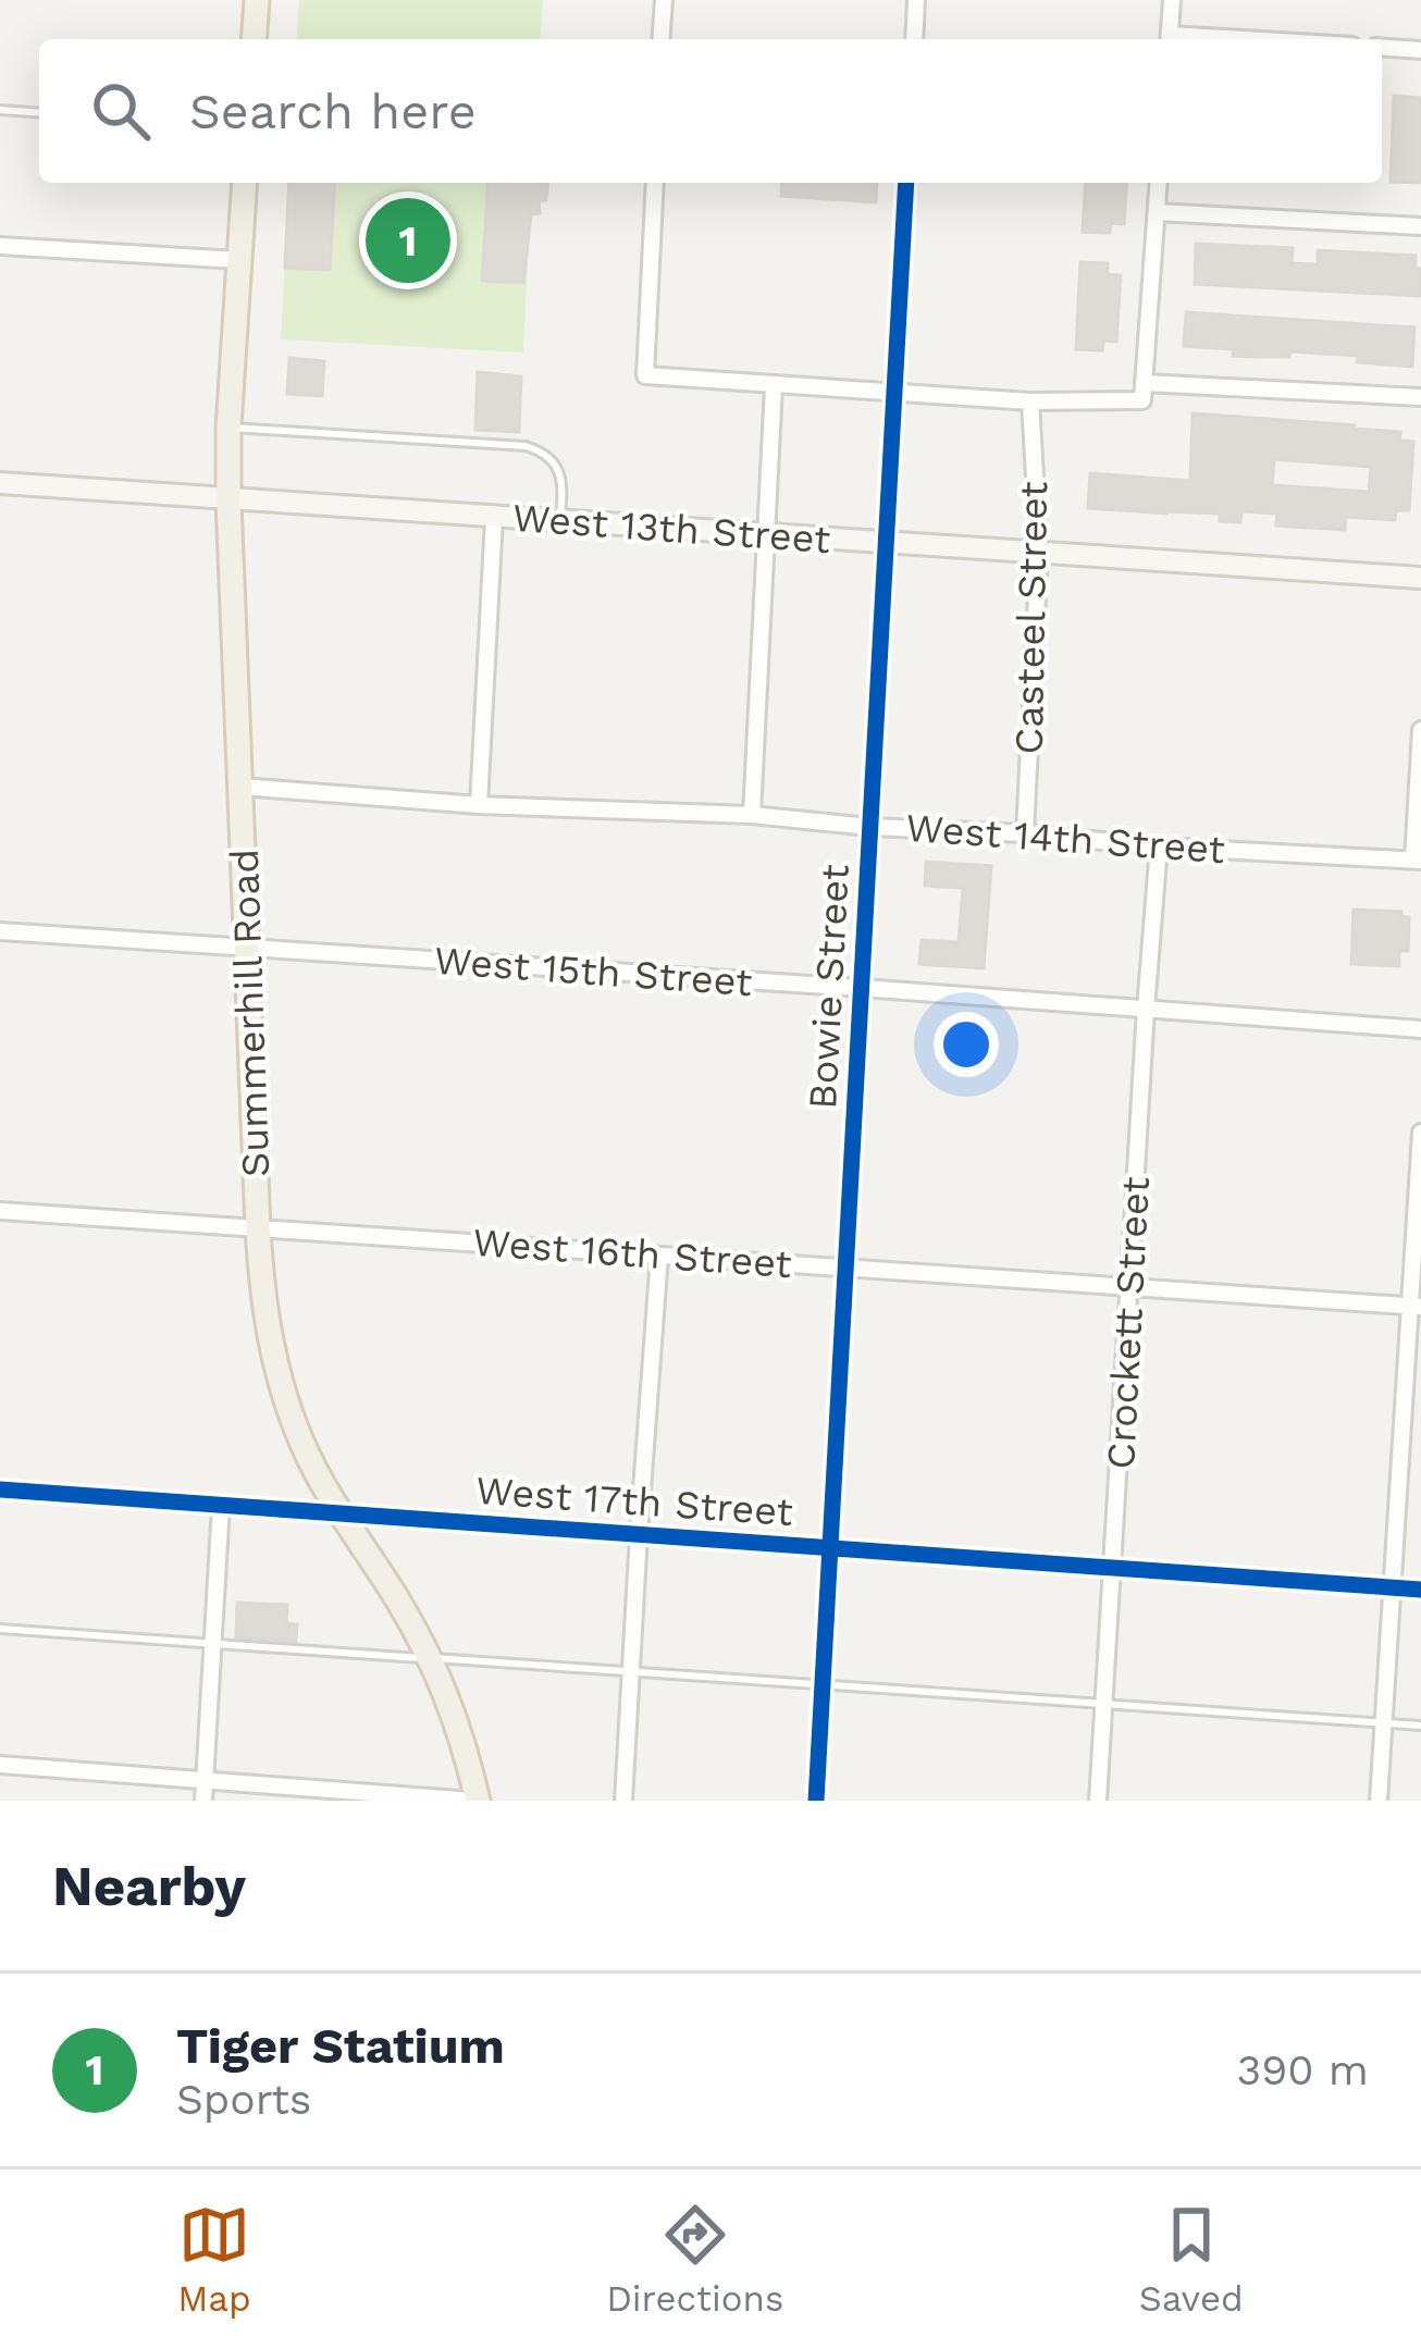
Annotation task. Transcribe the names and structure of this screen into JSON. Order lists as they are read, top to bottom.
{
  "streets": {
    "main road": ["Summerhill Road"],
    "street": [
      "West 13th Street",
      "Casteel Street",
      "West 14th Street",
      "West 15th Street",
      "Bowie Street",
      "West 16th Street",
      "Crockett Street",
      "West 17th Street"
    ]
  },
  "crossings": [
    ["West 13th Street", "Casteel Street"],
    ["West 13th Street", "Bowie Street"],
    ["West 13th Street", "Summerhill Road"],
    ["Casteel Street", "West 14th Street"],
    ["West 14th Street", "Bowie Street"],
    ["West 14th Street", "Summerhill Road"],
    ["West 14th Street", "Crockett Street"],
    ["West 15th Street", "Bowie Street"],
    ["West 15th Street", "Summerhill Road"],
    ["West 15th Street", "Crockett Street"],
    ["Bowie Street", "West 16th Street"],
    ["Bowie Street", "West 17th Street"],
    ["Summerhill Road", "West 16th Street"],
    ["Summerhill Road", "West 17th Street"],
    ["West 16th Street", "Crockett Street"],
    ["Crockett Street", "West 17th Street"]
  ],
  "page": {
    "search": "Search here",
    "pins": "1",
    "heading": "Nearby",
    "list": [
      {
        "mark": "1",
        "name": "Tiger Statium",
        "note": "Sports",
        "value": "390 m"
      }
    ],
    "nav": ["Map", "Directions", "Saved"]
  }
}
